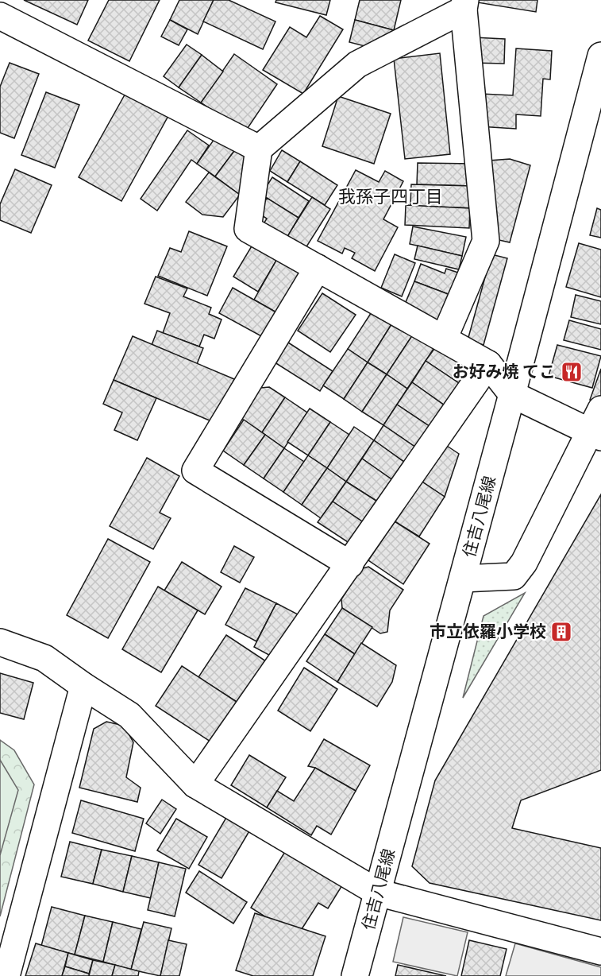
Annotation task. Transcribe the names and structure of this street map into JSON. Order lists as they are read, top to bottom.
{
  "streets": {
    "street": ["住吉八尾線"]
  },
  "districts": ["我孫子四丁目"],
  "places": {
    "restaurant": ["お好み焼 てこ"],
    "building": ["市立依羅小学校"]
  }
}
